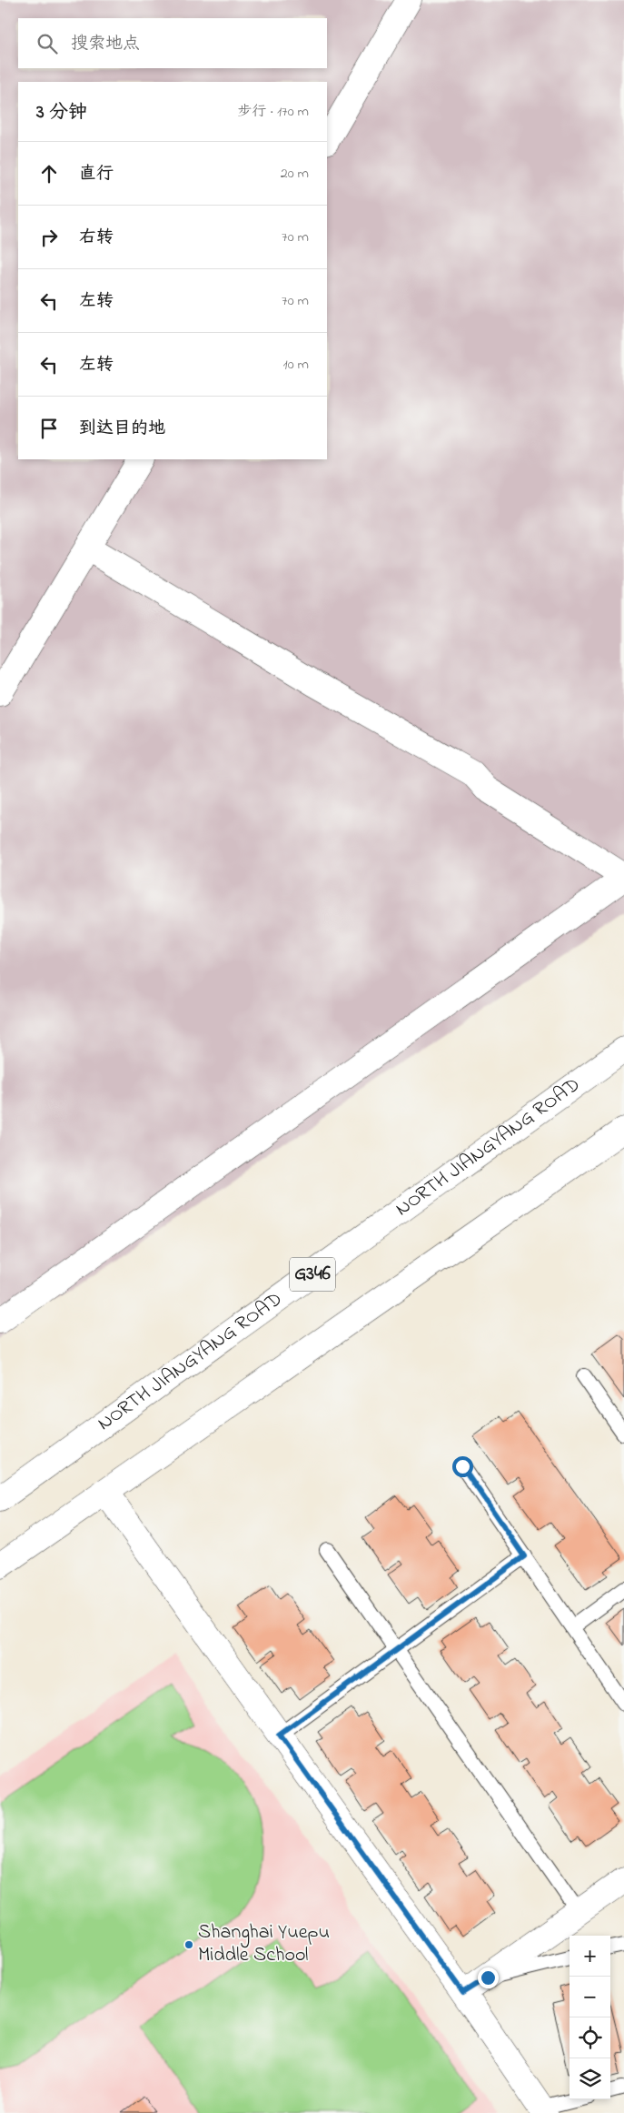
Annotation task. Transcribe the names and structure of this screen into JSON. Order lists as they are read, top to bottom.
{
  "streets": {
    "main road": ["NORTH JIANGYANG ROAD", "G346"]
  },
  "places": ["Shanghai Yuepu Middle School"],
  "page": {
    "search": "搜索地点",
    "heading": ["3 分钟", "步行 · 170 m"],
    "list": [
      ["直行", "20 m"],
      ["右转", "70 m"],
      ["左转", "70 m"],
      ["左转", "10 m"],
      "到达目的地"
    ],
    "map_buttons": ["+", "−"]
  }
}
